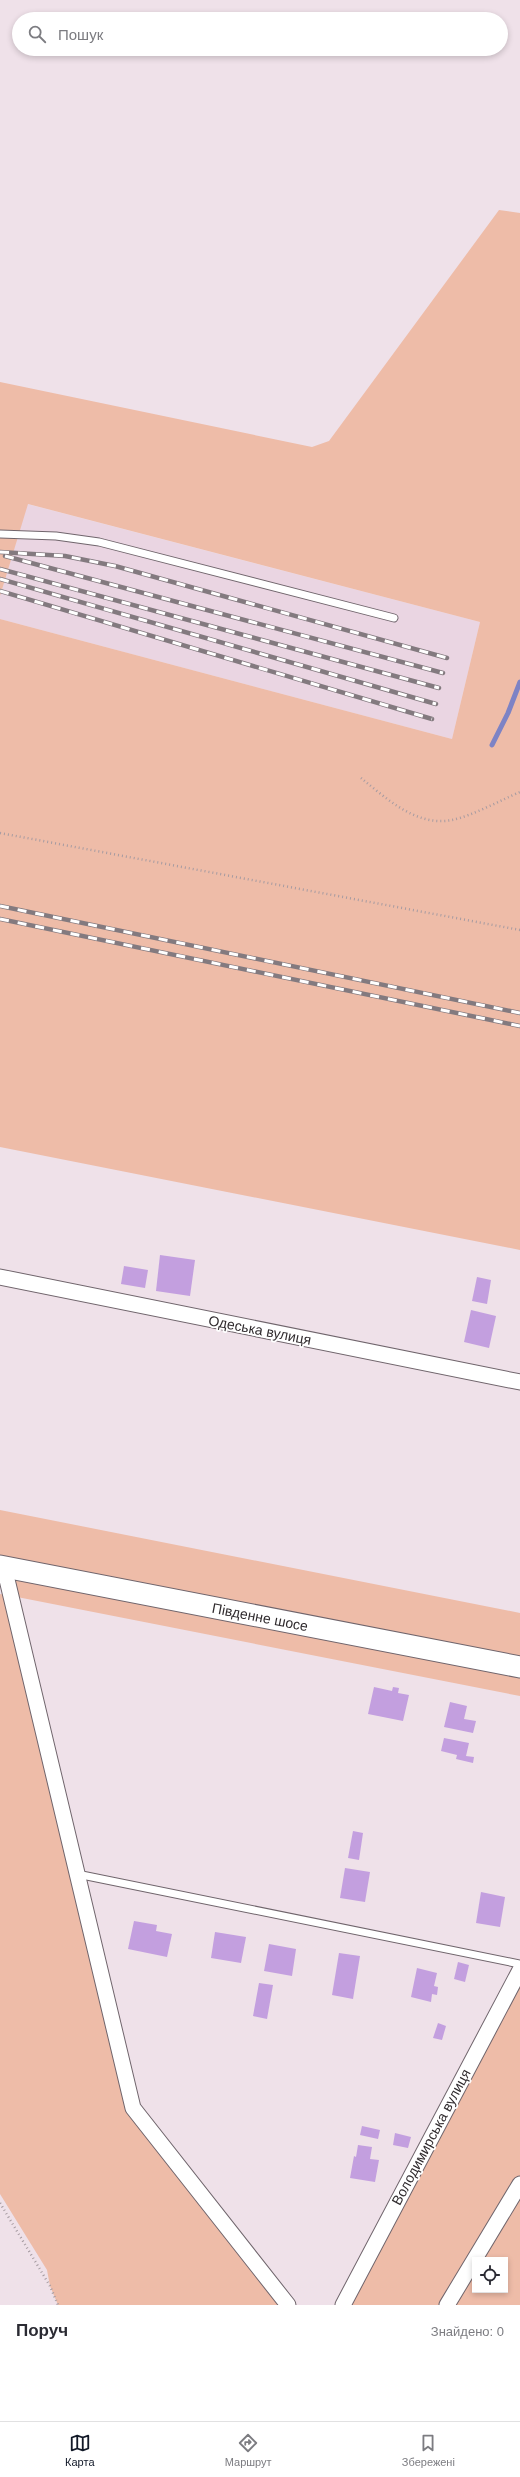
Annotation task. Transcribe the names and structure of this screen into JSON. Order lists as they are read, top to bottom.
{
  "streets": {
    "street": ["Одеська вулиця", "Південне шосе", "Володимирська вулиця"]
  },
  "page": {
    "search": "Пошук",
    "heading": ["Поруч", "Знайдено: 0"],
    "nav": ["Карта", "Маршрут", "Збережені"]
  }
}
